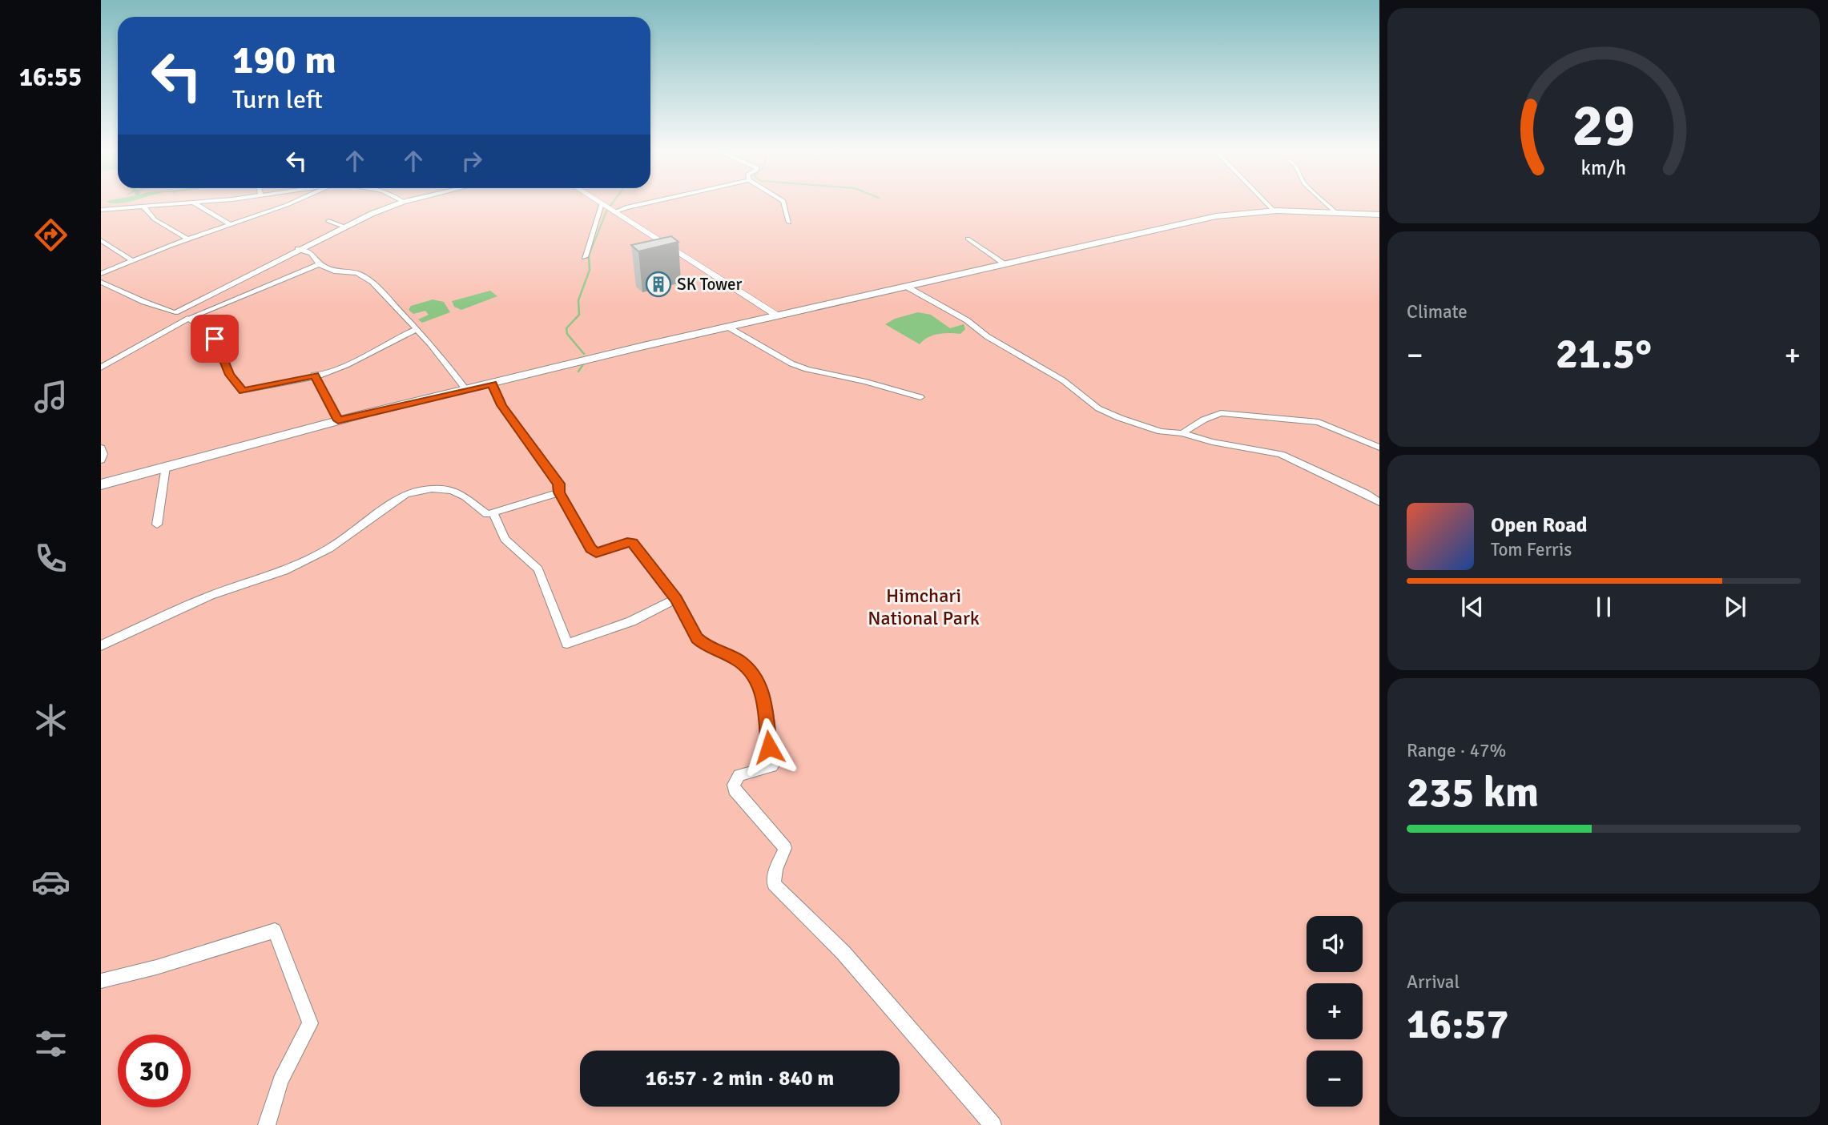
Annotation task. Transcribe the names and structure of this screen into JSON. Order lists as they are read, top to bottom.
{
  "parks": ["Himchari National Park"],
  "places": {
    "building": ["SK Tower"]
  },
  "page": {
    "tabs": "16:55",
    "turn": ["190 m", "Turn left"],
    "tile": [
      "Climate",
      ["Range · 47%", "235 km"],
      ["Arrival", "16:57"]
    ],
    "heat": ["−", "21.5°", "+"],
    "song": ["Open Road", "Tom Ferris"],
    "map_buttons": ["+", "−"],
    "limit": "30",
    "trip": "16:57 · 2 min · 840 m",
    "gauge": ["29", "km/h"]
  }
}
